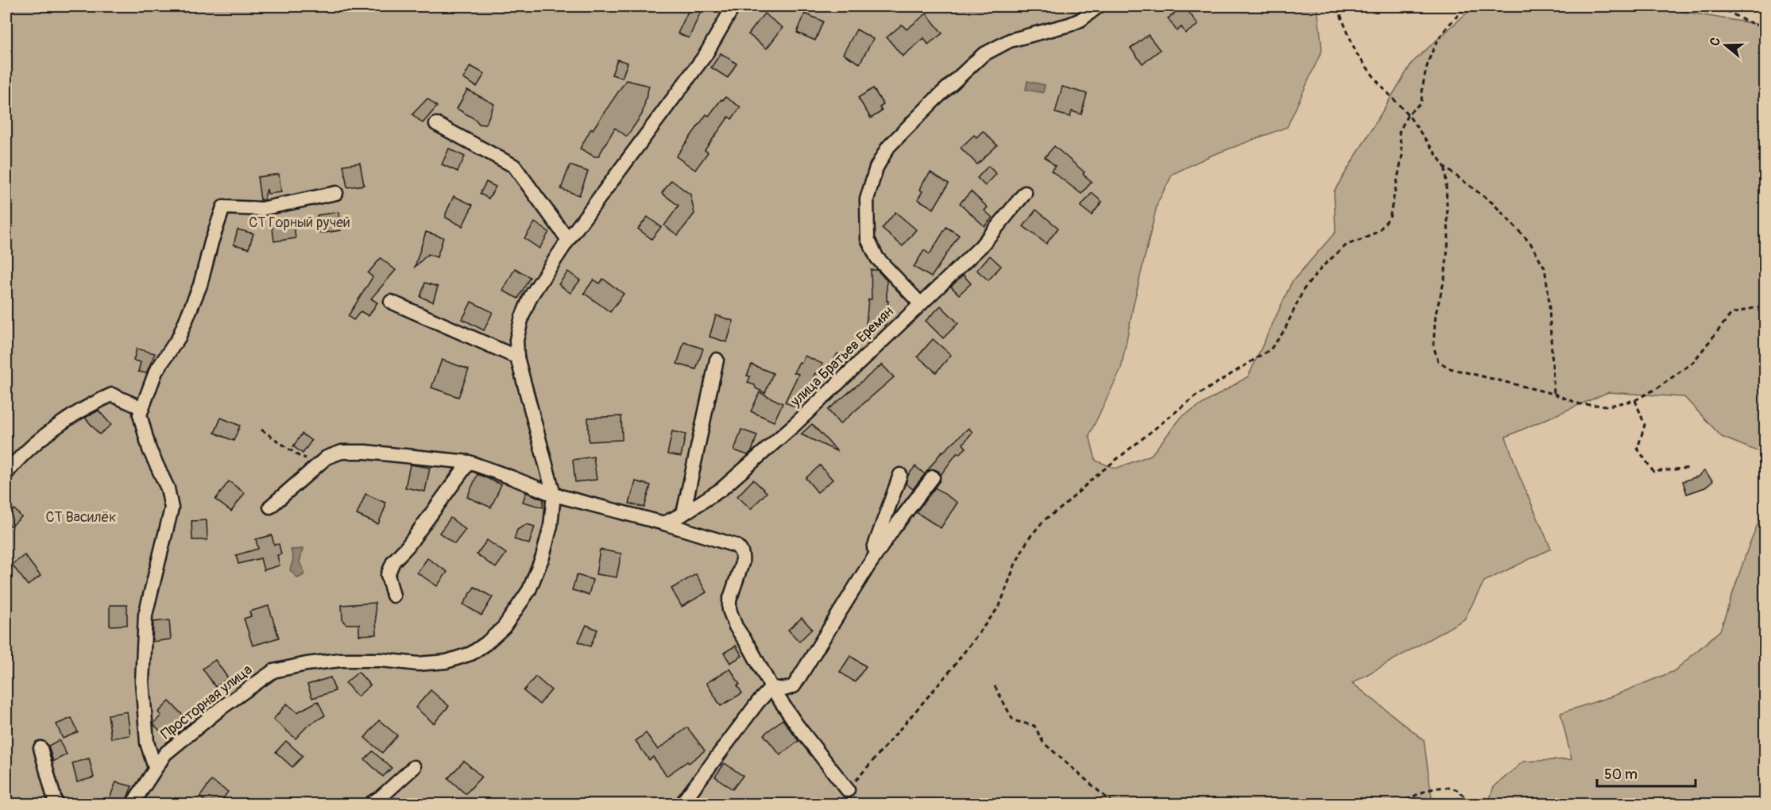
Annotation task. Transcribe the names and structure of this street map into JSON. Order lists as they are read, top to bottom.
{
  "streets": {
    "street": ["улица Братьев Еремян", "Просторная улица"]
  },
  "parks": ["СТ Горный ручей", "СТ Василёк"],
  "scale_bar": "50 m",
  "north": "left"
}
